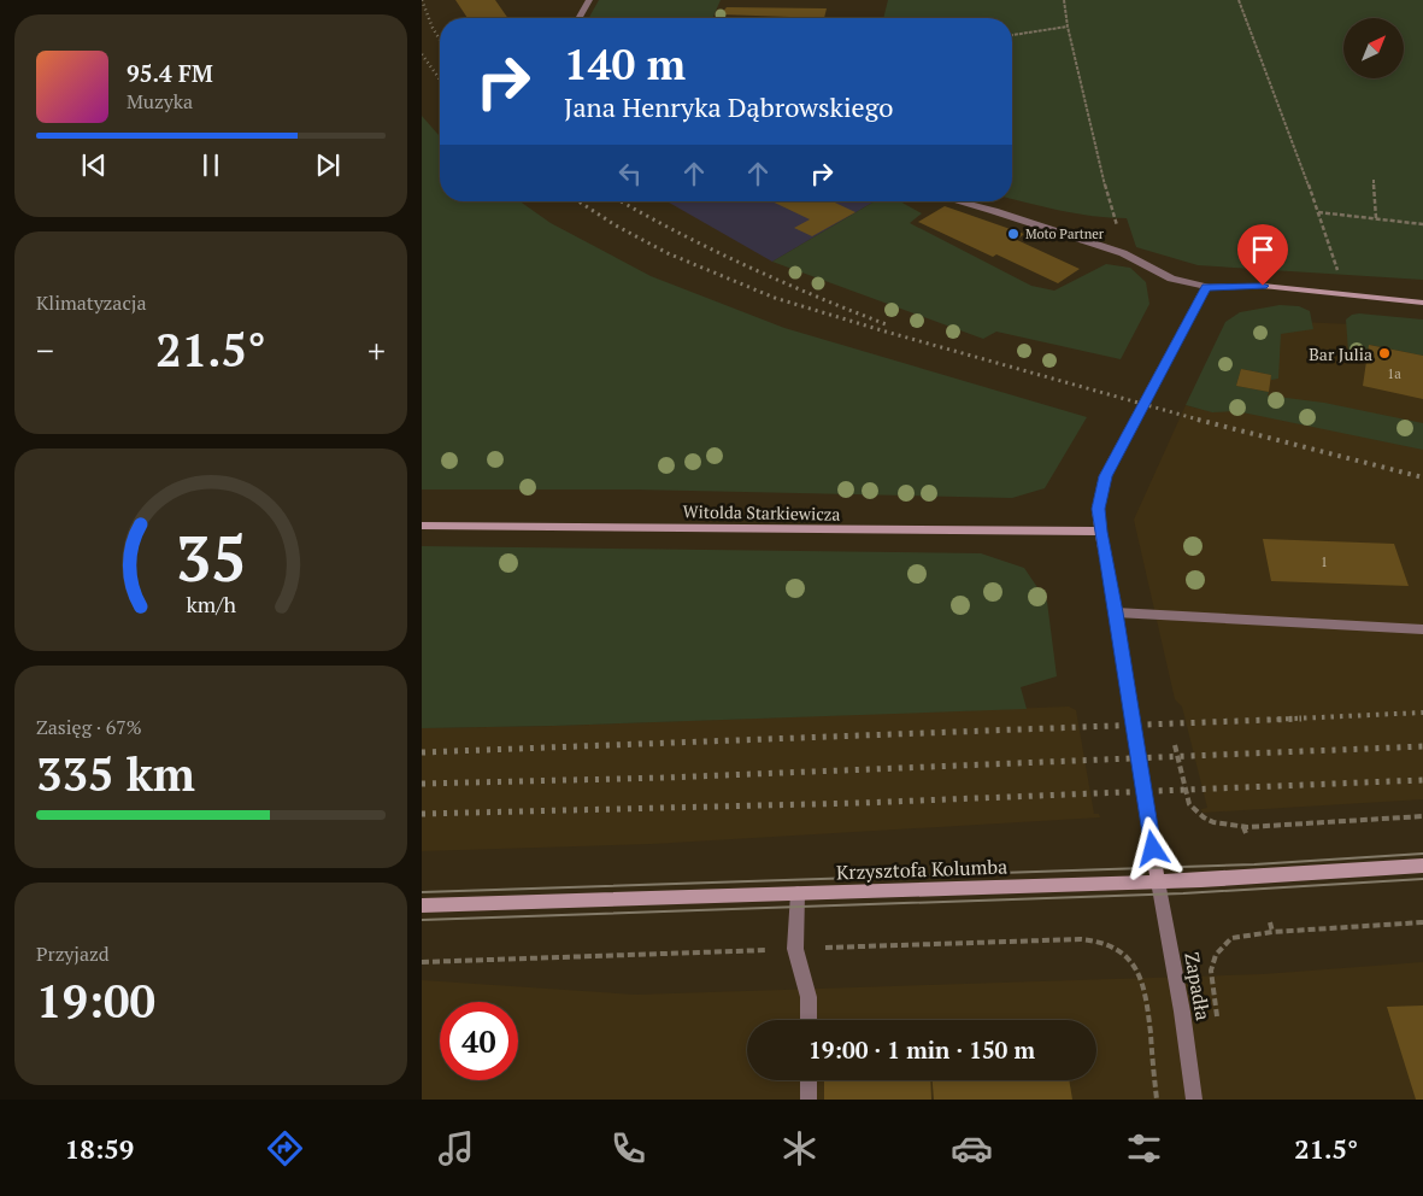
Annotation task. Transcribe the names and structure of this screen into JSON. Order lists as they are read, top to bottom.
{
  "streets": {
    "street": ["Witolda Starkiewicza", "Krzysztofa Kolumba", "Zapadła"]
  },
  "crossings": [
    ["Krzysztofa Kolumba", "Zapadła"]
  ],
  "places": ["Moto Partner", "Bar Julia"],
  "house_numbers": ["1a", "1"],
  "north": "top right",
  "page": {
    "turn": ["140 m", "Jana Henryka Dąbrowskiego"],
    "song": ["95.4 FM", "Muzyka"],
    "tile": [
      "Klimatyzacja",
      ["Zasięg · 67%", "335 km"],
      ["Przyjazd", "19:00"]
    ],
    "heat": ["−", "21.5°", "+"],
    "limit": "40",
    "trip": "19:00 · 1 min · 150 m",
    "tabs": ["18:59", "21.5°"],
    "gauge": ["35", "km/h"]
  }
}
